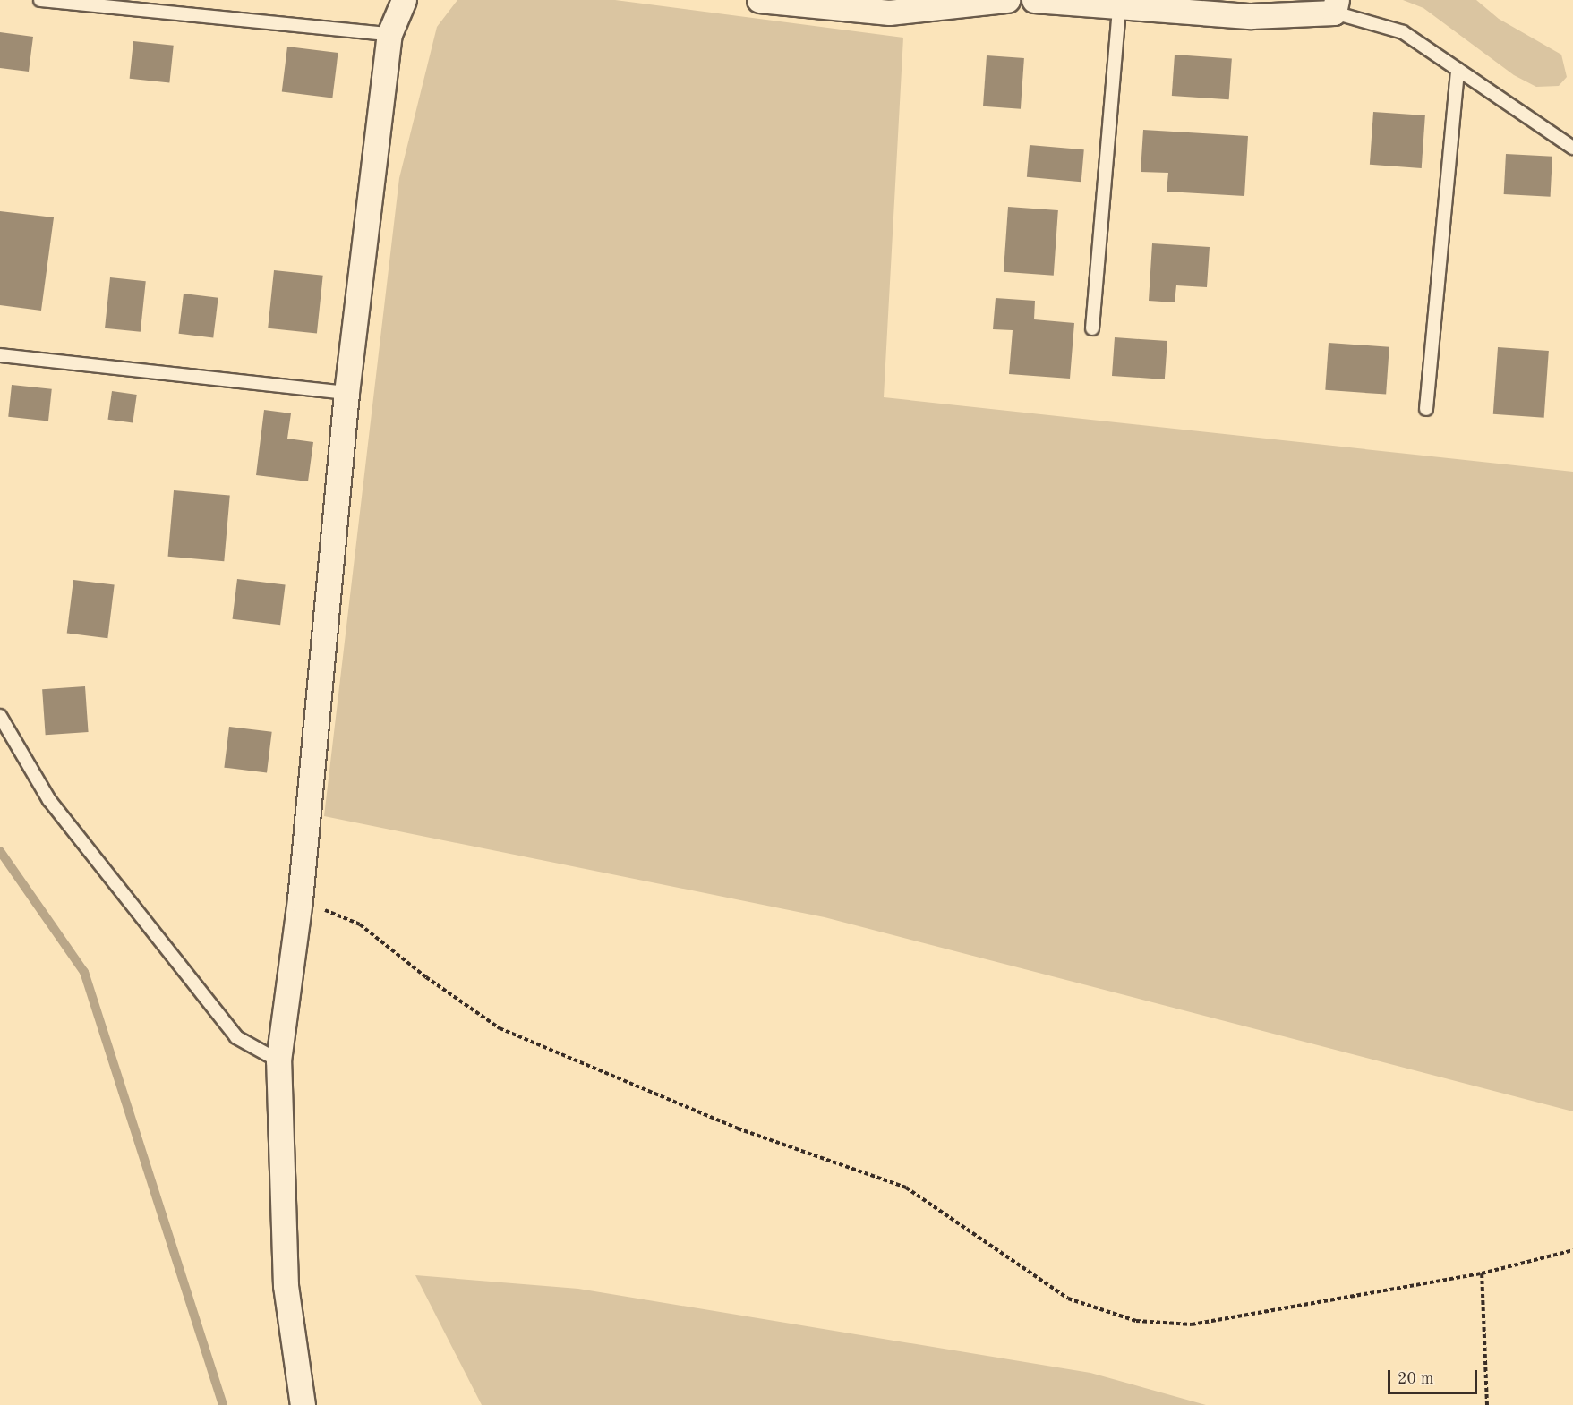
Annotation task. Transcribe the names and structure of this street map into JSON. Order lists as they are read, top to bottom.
{
  "scale_bar": "20 m"
}
